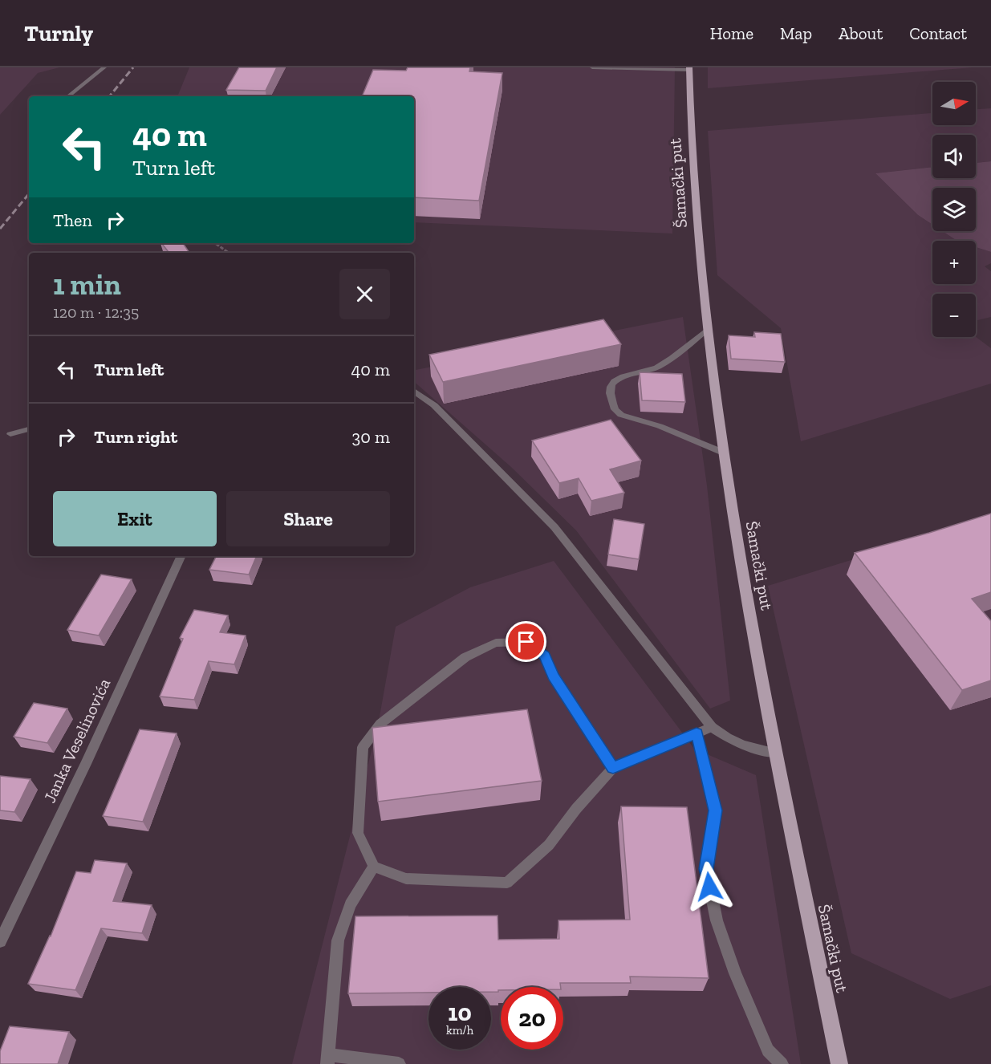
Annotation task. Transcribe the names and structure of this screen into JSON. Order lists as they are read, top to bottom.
{
  "streets": {
    "main road": ["Šamački put"],
    "street": ["Janka Veselinovića"]
  },
  "north": "right",
  "page": {
    "header": "Turnly",
    "nav": [
      "Home",
      "Map",
      "About",
      "Contact"
    ],
    "map_buttons": ["+", "−"],
    "turn": ["40 m", "Turn left"],
    "then": "Then",
    "heading": ["1 min", "120 m · 12:35"],
    "list": [
      {
        "name": "Turn left",
        "value": "40 m"
      },
      {
        "name": "Turn right",
        "value": "30 m"
      }
    ],
    "buttons": ["Exit", "Share"],
    "speed": "10 km/h",
    "limit": "20"
  }
}
